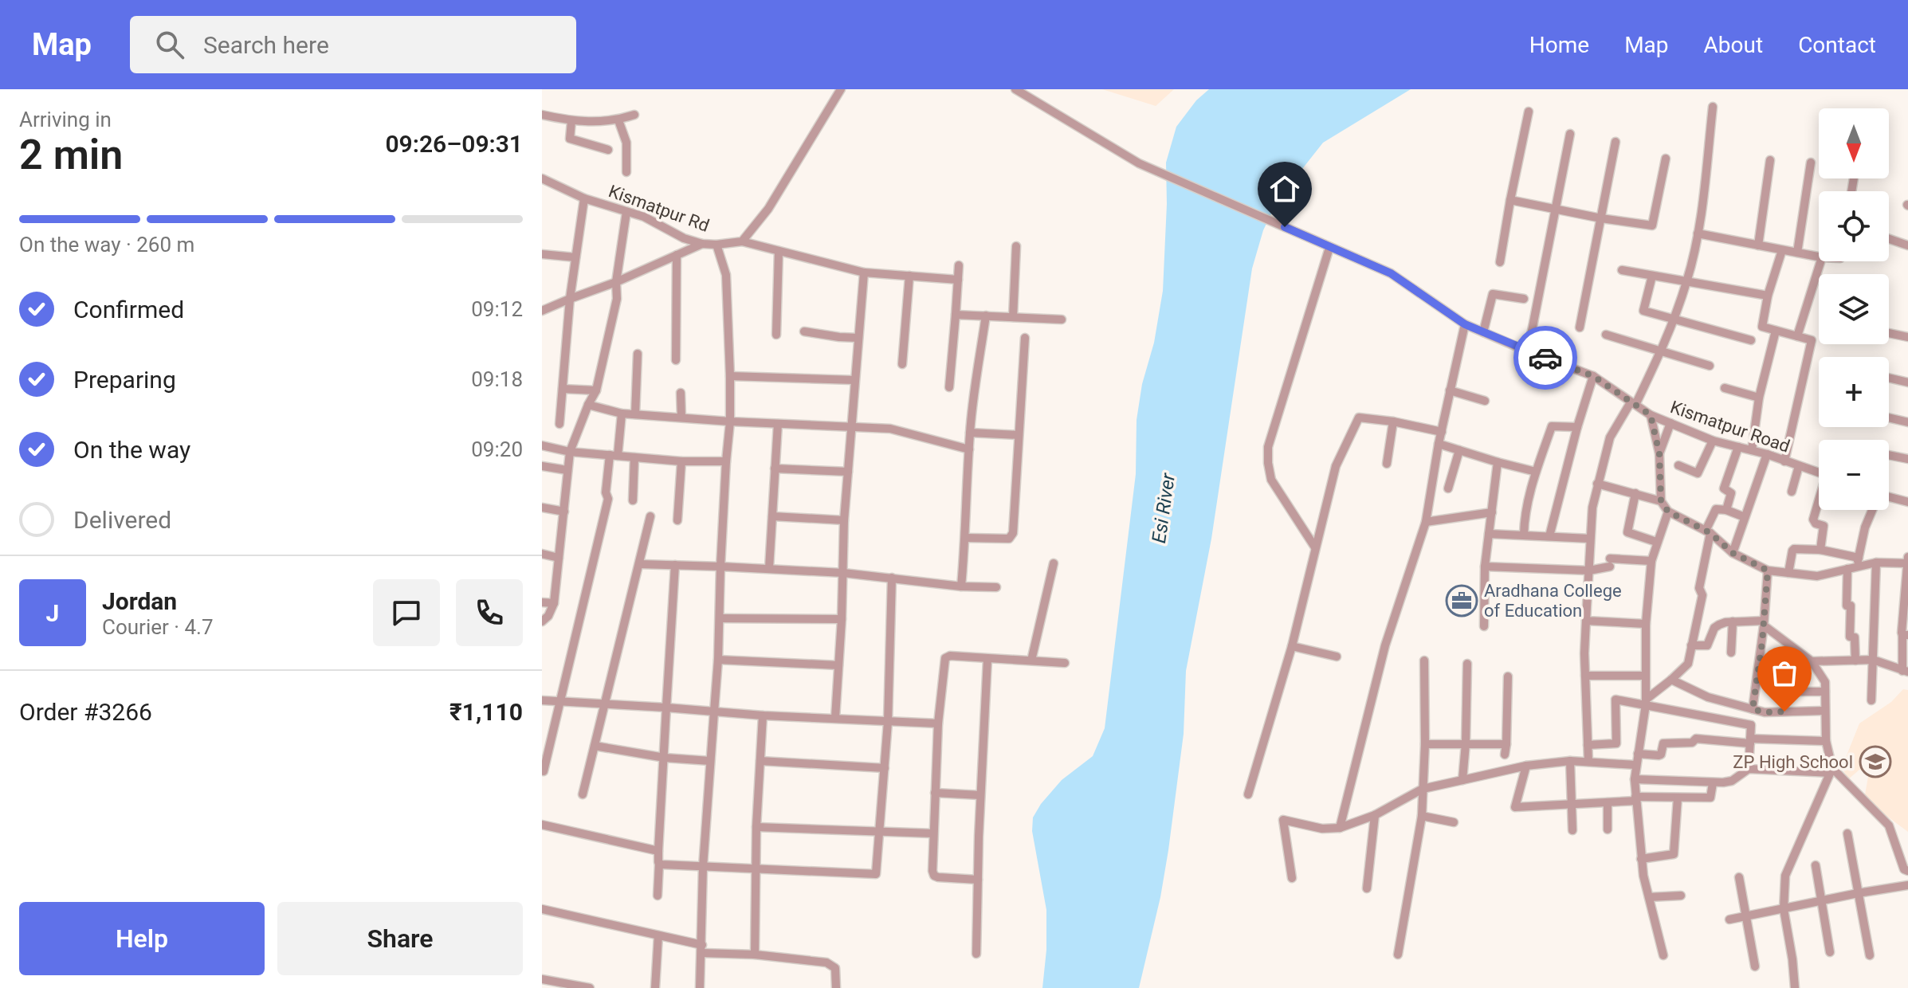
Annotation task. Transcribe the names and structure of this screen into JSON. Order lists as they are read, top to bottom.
{
  "streets": {
    "street": ["Kismatpur Rd", "Kismatpur Road"]
  },
  "water": ["Esi River"],
  "places": {
    "office": ["Aradhana College of Education"],
    "school or university": ["ZP High School"]
  },
  "north": "bottom",
  "page": {
    "header": "Map",
    "search": "Search here",
    "nav": [
      "Home",
      "Map",
      "About",
      "Contact"
    ],
    "heading": ["2 min", "Arriving in", "09:26–09:31"],
    "panel": [
      "Jordan",
      "Courier · 4.7",
      "Order #3266",
      "₹1,110"
    ],
    "map_buttons": ["+", "−"],
    "bar": "On the way · 260 m",
    "list": [
      ["Confirmed", "09:12"],
      ["Preparing", "09:18"],
      ["On the way", "09:20"],
      "Delivered"
    ],
    "round": "J",
    "buttons": ["Help", "Share"]
  }
}
